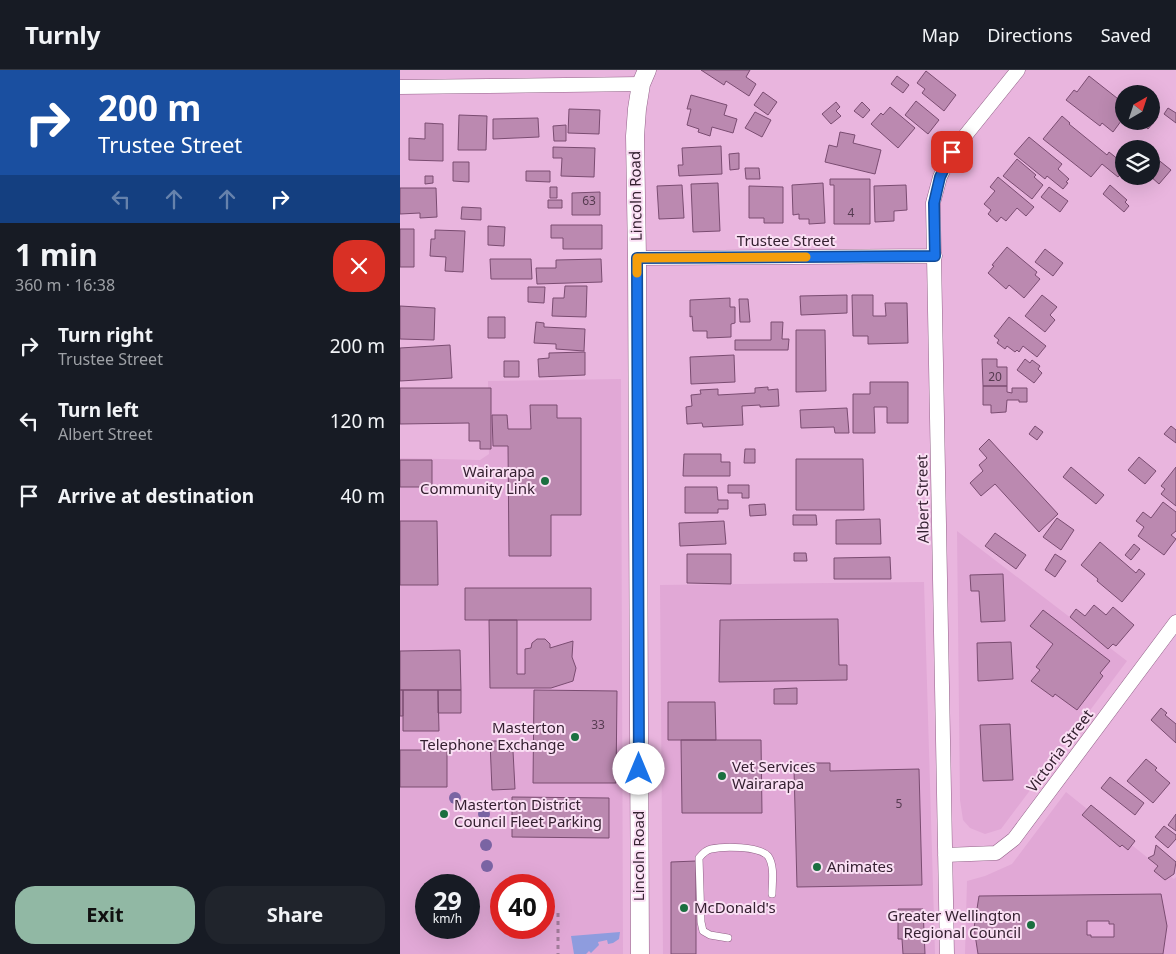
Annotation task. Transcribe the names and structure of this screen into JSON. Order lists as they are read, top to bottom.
{
  "streets": {
    "street": [
      "Lincoln Road",
      "Trustee Street",
      "Albert Street",
      "Victoria Street"
    ]
  },
  "crossings": [
    ["Lincoln Road", "Trustee Street"],
    ["Trustee Street", "Albert Street"],
    ["Albert Street", "Victoria Street"]
  ],
  "places": [
    "Wairarapa Community Link",
    "Masterton Telephone Exchange",
    "Vet Services Wairarapa",
    "Masterton District Council Fleet Parking",
    "Animates",
    "McDonald's",
    "Greater Wellington Regional Council"
  ],
  "house_numbers": [
    "63",
    "4",
    "20",
    "33",
    "5"
  ],
  "north": "top right",
  "page": {
    "header": "Turnly",
    "nav": ["Map", "Directions", "Saved"],
    "turn": ["200 m", "Trustee Street"],
    "heading": ["1 min", "360 m · 16:38"],
    "list": [
      {
        "name": "Turn right",
        "note": "Trustee Street",
        "value": "200 m"
      },
      {
        "name": "Turn left",
        "note": "Albert Street",
        "value": "120 m"
      },
      {
        "name": "Arrive at destination",
        "value": "40 m"
      }
    ],
    "speed": "29 km/h",
    "limit": "40",
    "buttons": ["Exit", "Share"]
  }
}
